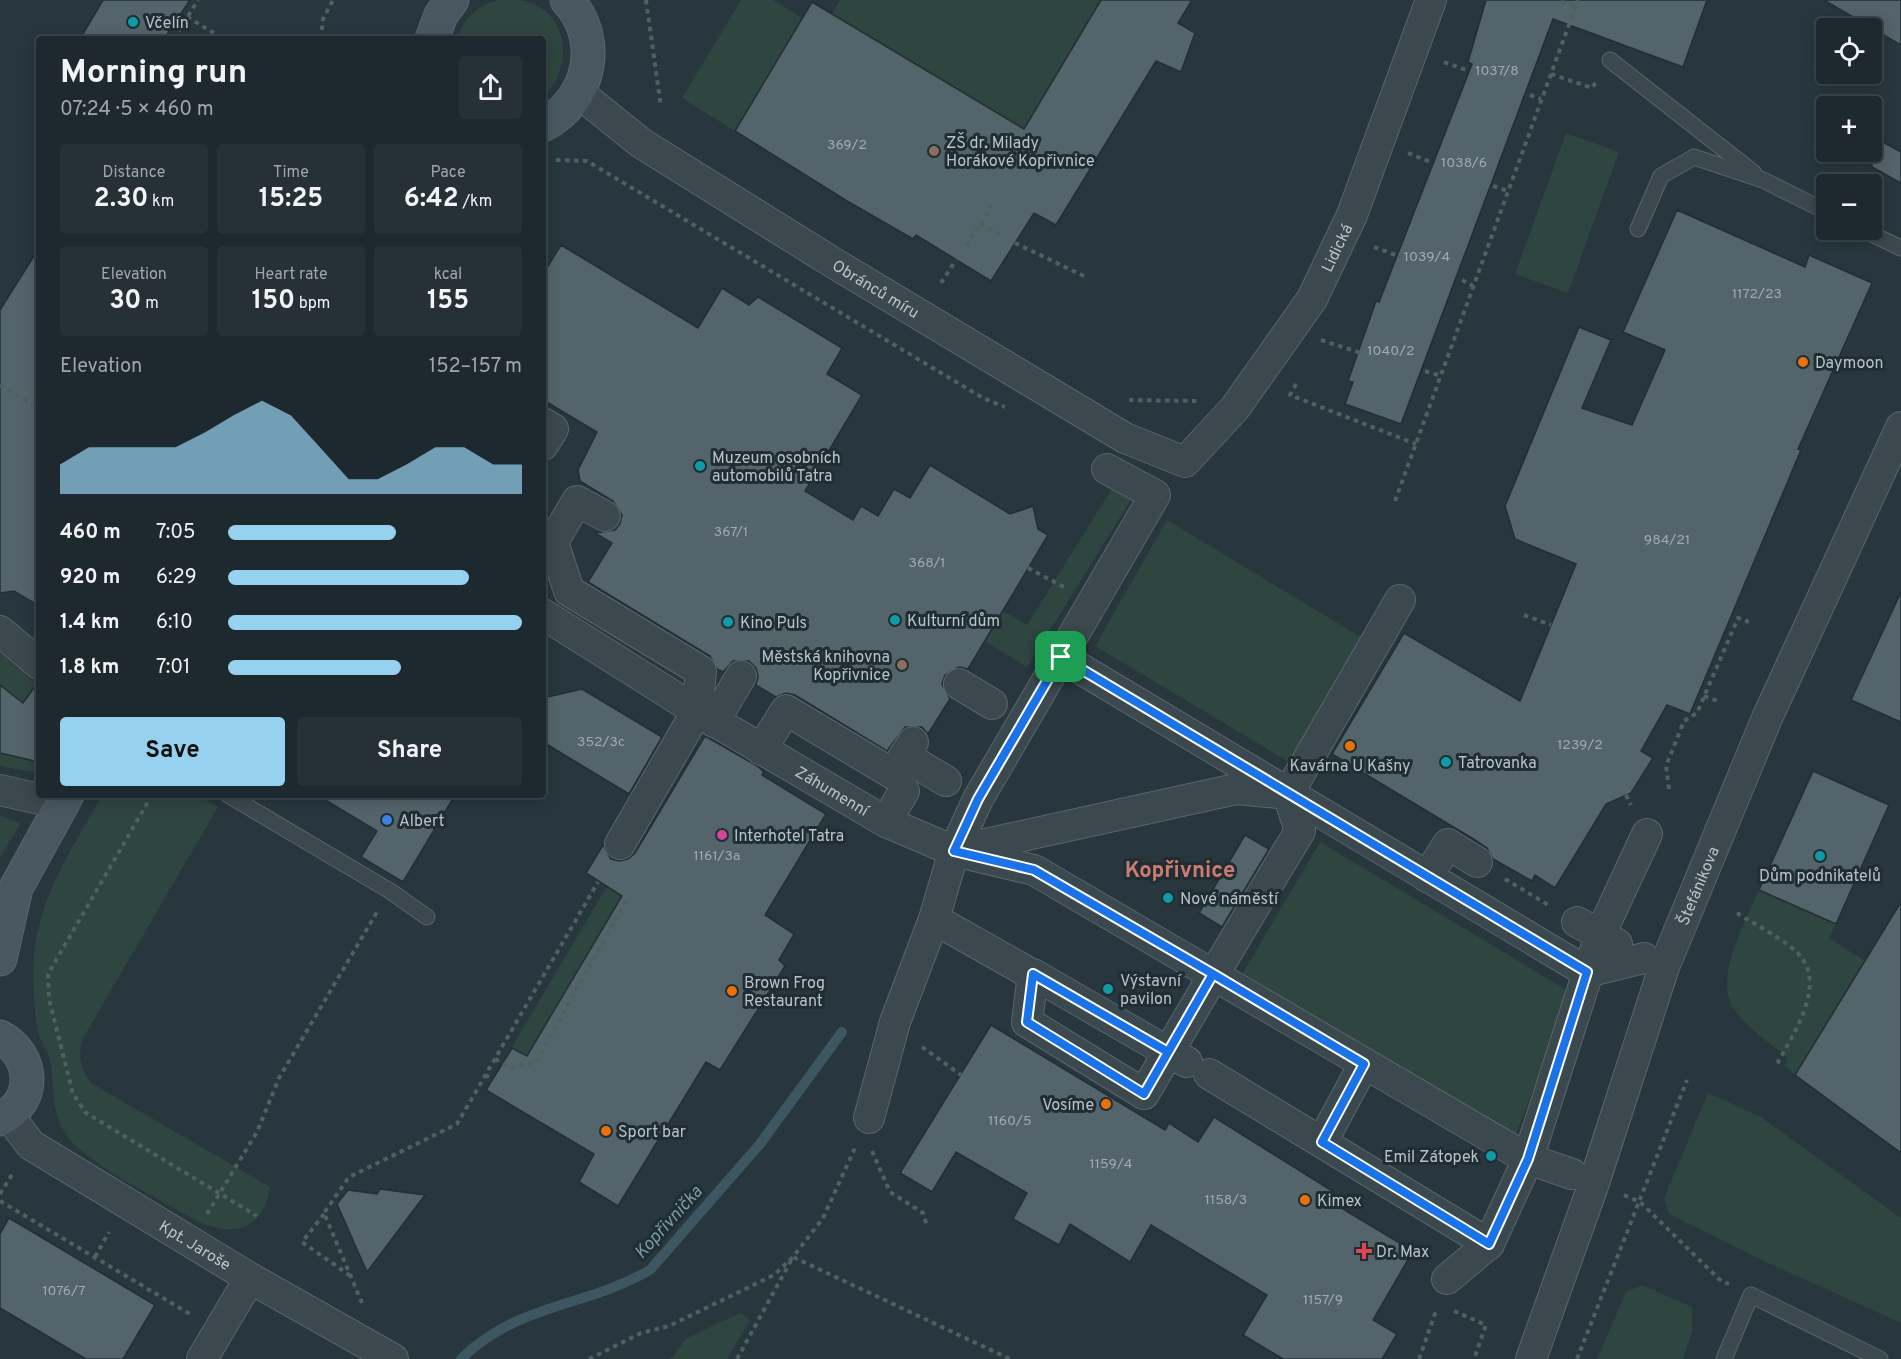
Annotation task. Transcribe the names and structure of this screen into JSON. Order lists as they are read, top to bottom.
{
  "streets": {
    "street": [
      "Lidická",
      "Obránců míru",
      "Záhumenní",
      "Štefánikova",
      "Kpt. Jaroše"
    ]
  },
  "crossings": [
    ["Lidická", "Obránců míru"]
  ],
  "districts": ["Kopřivnice"],
  "water": ["Kopřivnička"],
  "places": {
    "other": [
      "Včelín",
      "ZŠ dr. Milady Horákové Kopřivnice",
      "Daymoon",
      "Muzeum osobních automobilů Tatra",
      "Kulturní dům",
      "Kino Puls",
      "Městská knihovna Kopřivnice",
      "Kavárna U Kašny",
      "Tatrovanka",
      "Albert",
      "Interhotel Tatra",
      "Dům podnikatelů",
      "Nové náměstí",
      "Výstavní pavilon",
      "Brown Frog Restaurant",
      "Vosíme",
      "Sport bar",
      "Emil Zátopek",
      "Kimex"
    ],
    "health": ["Dr. Max"]
  },
  "house_numbers": [
    "1037/8",
    "369/2",
    "1038/6",
    "1039/4",
    "1172/23",
    "1040/2",
    "367/1",
    "984/21",
    "368/1",
    "352/3c",
    "1239/2",
    "1161/3a",
    "1160/5",
    "1159/4",
    "1158/3",
    "1076/7",
    "1157/9"
  ],
  "page": {
    "map_buttons": ["+", "−"],
    "heading": ["Morning run", "07:24 · 5 × 460 m"],
    "stats": [
      ["Distance", "2.30 km"],
      ["Time", "15:25"],
      ["Pace", "6:42 /km"],
      ["Elevation", "30 m"],
      ["Heart rate", "150 bpm"],
      ["kcal", "155"]
    ],
    "chart": ["Elevation", "152–157 m"],
    "list": [
      {
        "name": "460 m",
        "note": "7:05"
      },
      {
        "name": "920 m",
        "note": "6:29"
      },
      {
        "name": "1.4 km",
        "note": "6:10"
      },
      {
        "name": "1.8 km",
        "note": "7:01"
      }
    ],
    "buttons": ["Save", "Share"]
  }
}
